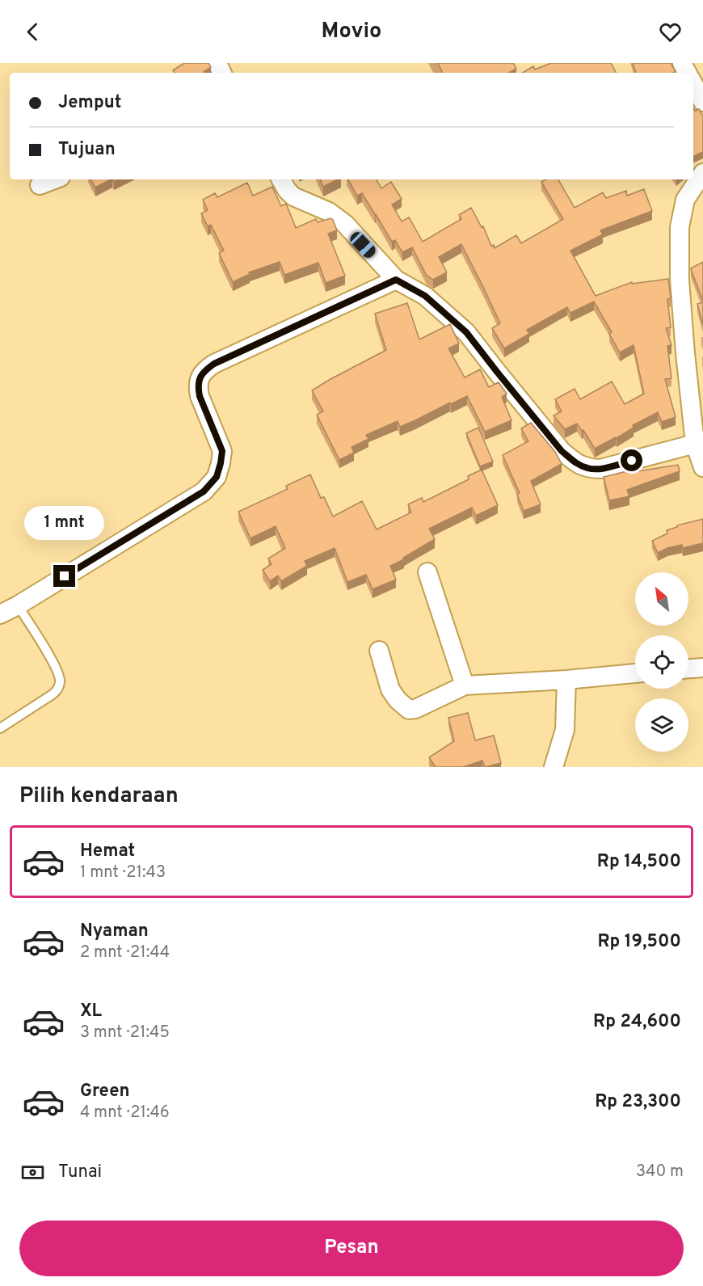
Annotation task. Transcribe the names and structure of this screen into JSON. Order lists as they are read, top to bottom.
{
  "north": "top left",
  "page": {
    "header": "Movio",
    "banner": ["Jemput", "Tujuan"],
    "bubble": "1 mnt",
    "heading": "Pilih kendaraan",
    "list": [
      {
        "name": "Hemat",
        "note": "1 mnt · 21:43",
        "value": "Rp 14,500"
      },
      {
        "name": "Nyaman",
        "note": "2 mnt · 21:44",
        "value": "Rp 19,500"
      },
      {
        "name": "XL",
        "note": "3 mnt · 21:45",
        "value": "Rp 24,600"
      },
      {
        "name": "Green",
        "note": "4 mnt · 21:46",
        "value": "Rp 23,300"
      }
    ],
    "pay": ["Tunai", "340 m"],
    "buttons": "Pesan"
  }
}
